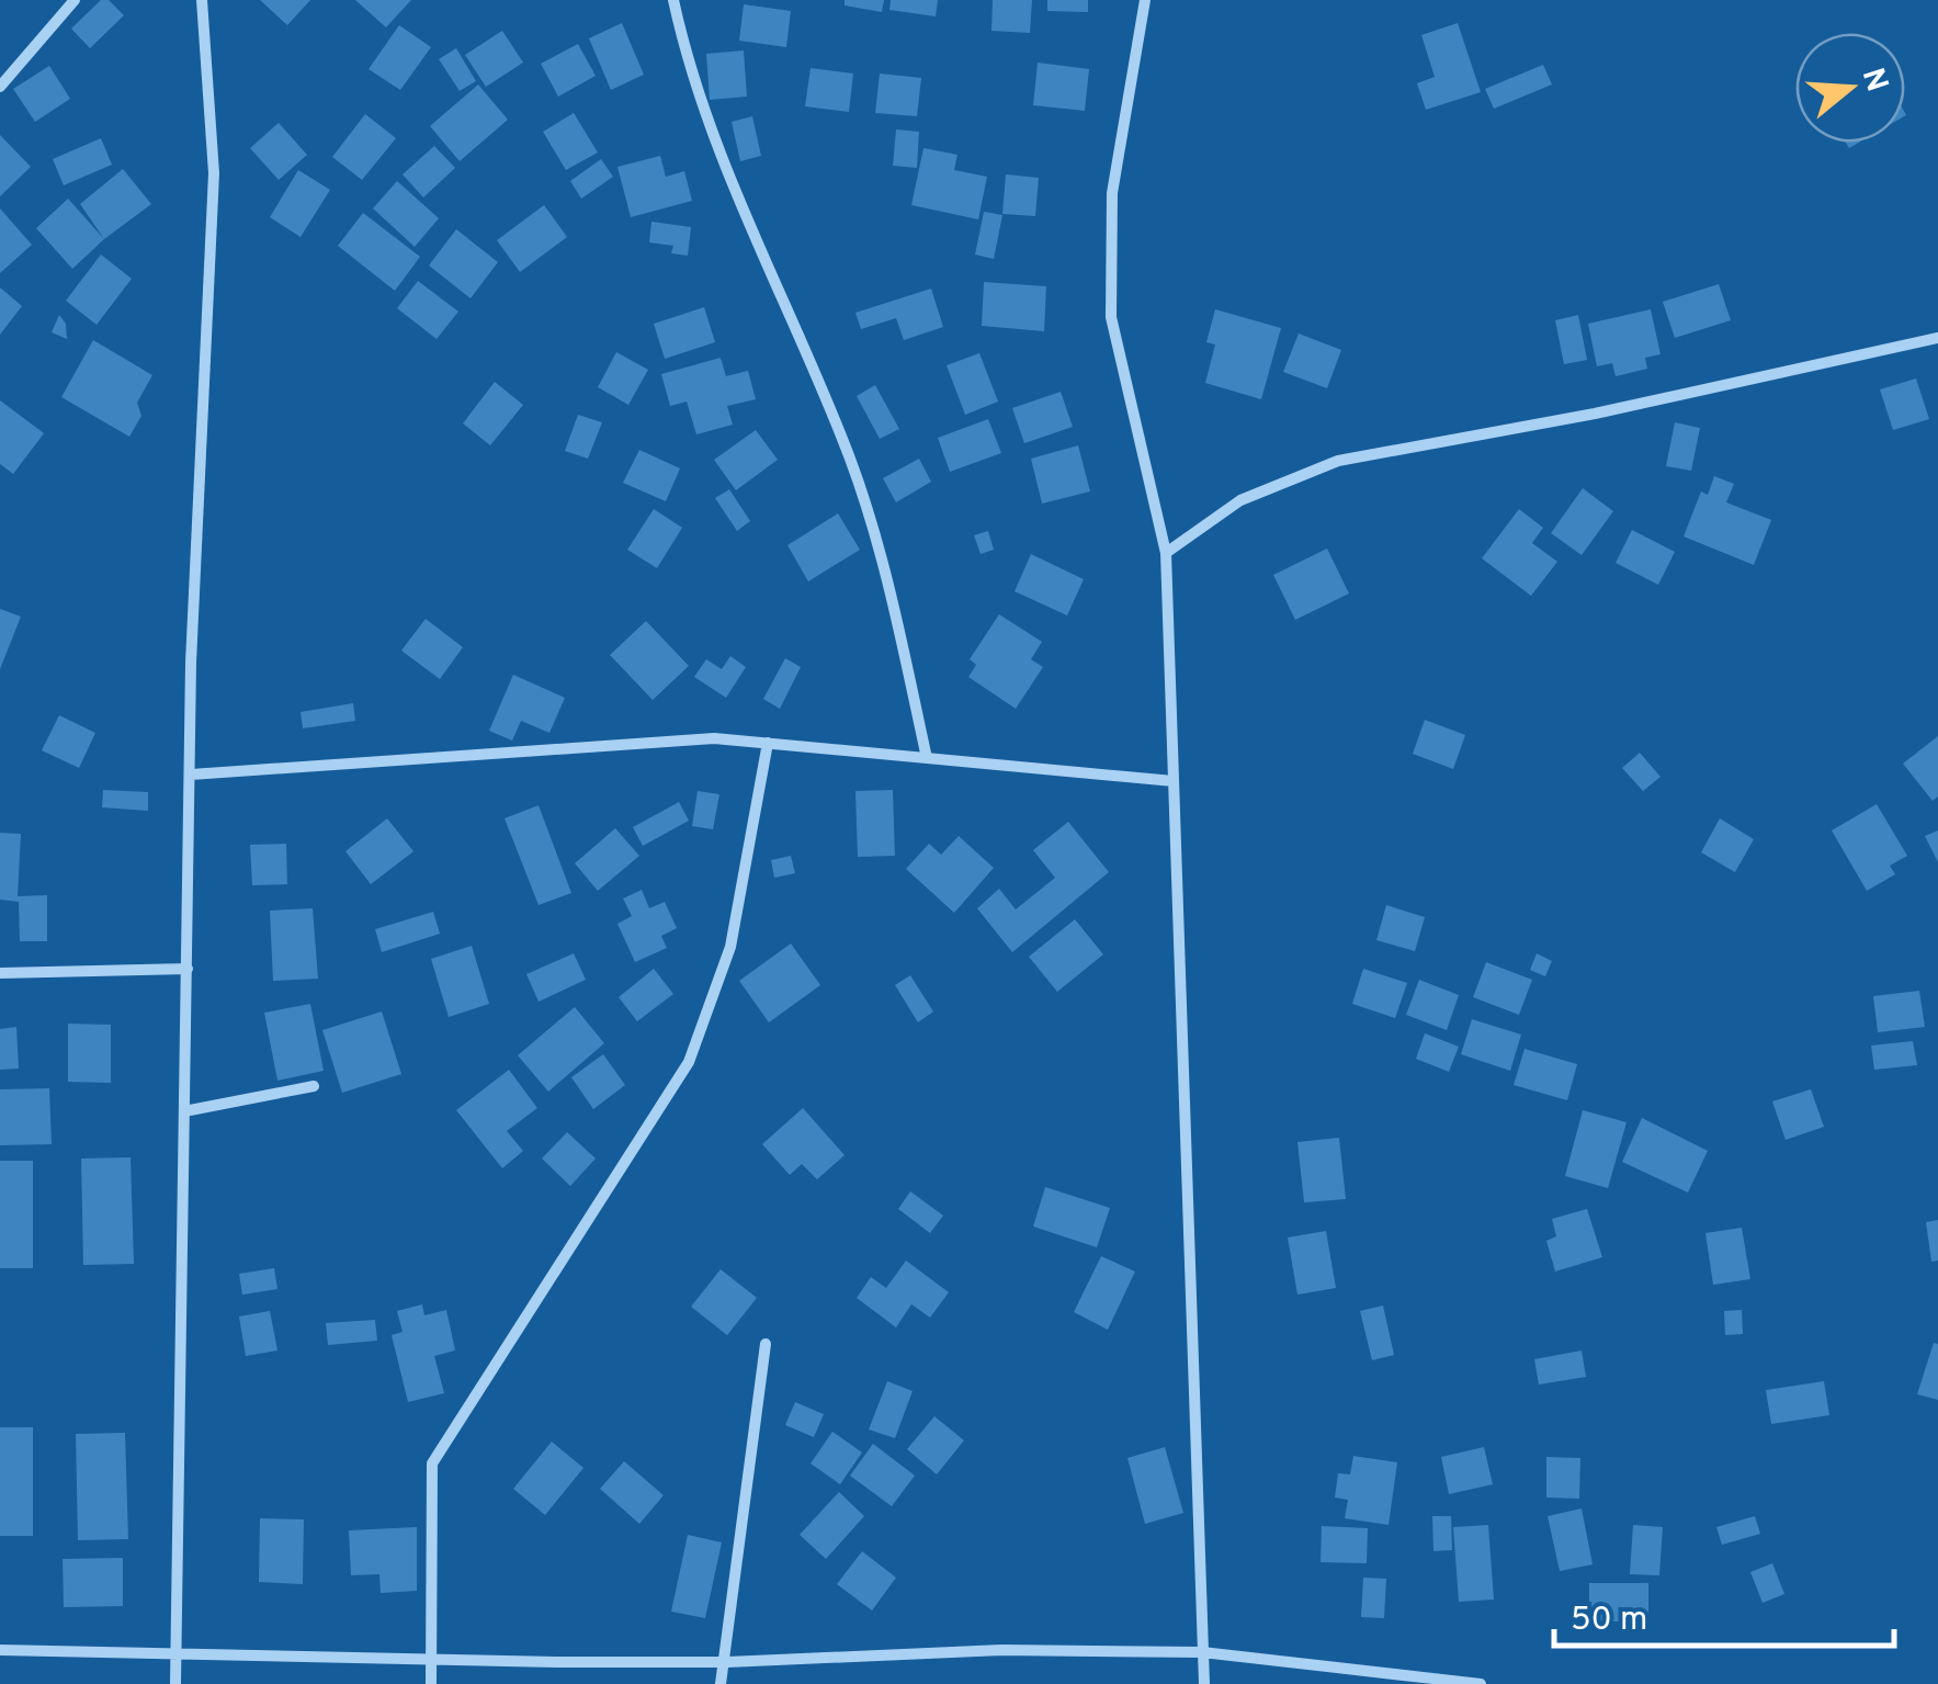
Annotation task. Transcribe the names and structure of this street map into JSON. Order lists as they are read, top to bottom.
{
  "scale_bar": "50 m",
  "north": "right"
}
